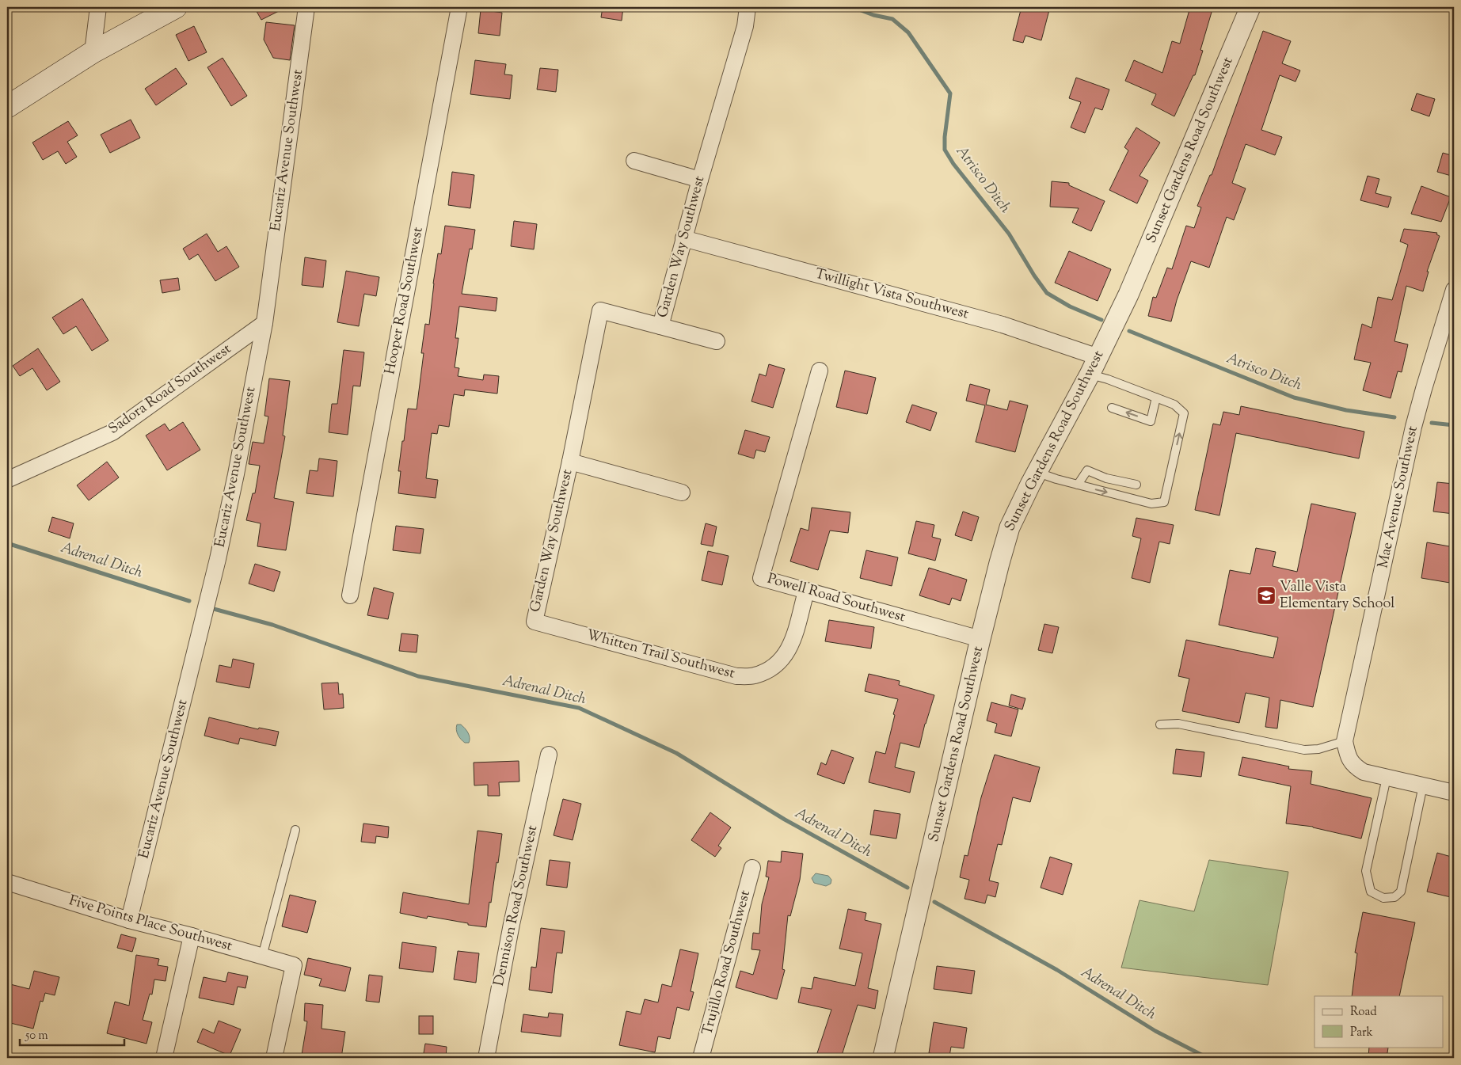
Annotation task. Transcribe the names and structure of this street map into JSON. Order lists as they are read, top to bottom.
{
  "streets": {
    "street": [
      "Eucariz Avenue Southwest",
      "Sunset Gardens Road Southwest",
      "Garden Way Southwest",
      "Twillight Vista Southwest",
      "Hooper Road Southwest",
      "Sadora Road Southwest",
      "Mae Avenue Southwest",
      "Powell Road Southwest",
      "Whitten Trail Southwest",
      "Dennison Road Southwest",
      "Five Points Place Southwest",
      "Trujillo Road Southwest"
    ]
  },
  "crossings": [
    ["Eucariz Avenue Southwest", "Sadora Road Southwest"],
    ["Eucariz Avenue Southwest", "Five Points Place Southwest"],
    ["Sunset Gardens Road Southwest", "Twillight Vista Southwest"],
    ["Sunset Gardens Road Southwest", "Powell Road Southwest"],
    ["Garden Way Southwest", "Twillight Vista Southwest"],
    ["Garden Way Southwest", "Whitten Trail Southwest"],
    ["Powell Road Southwest", "Whitten Trail Southwest"]
  ],
  "water": ["Atrisco Ditch", "Adrenal Ditch"],
  "places": {
    "school or university": ["Valle Vista Elementary School"]
  },
  "legend": ["Road", "Park"],
  "scale_bar": "50 m"
}
